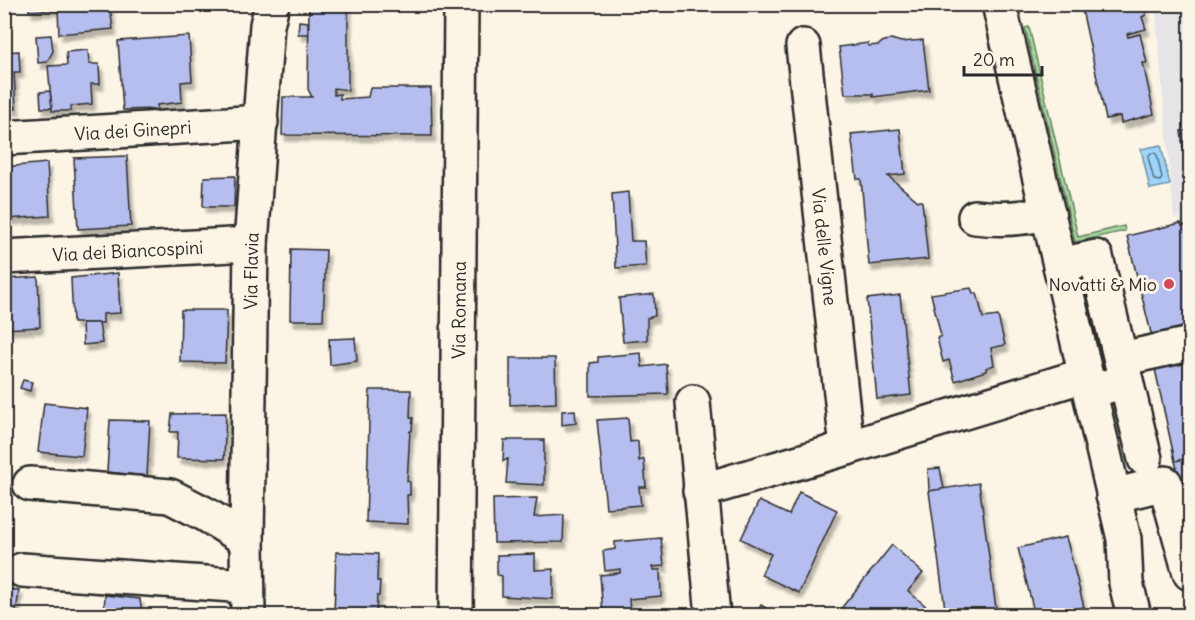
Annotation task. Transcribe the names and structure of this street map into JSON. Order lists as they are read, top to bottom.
{
  "streets": {
    "street": [
      "Via dei Ginepri",
      "Via delle Vigne",
      "Via dei Biancospini",
      "Via Flavia",
      "Via Romana"
    ]
  },
  "crossings": [
    ["Via dei Ginepri", "Via Flavia"],
    ["Via dei Biancospini", "Via Flavia"]
  ],
  "places": ["Novatti & Mio"],
  "scale_bar": "20 m"
}
